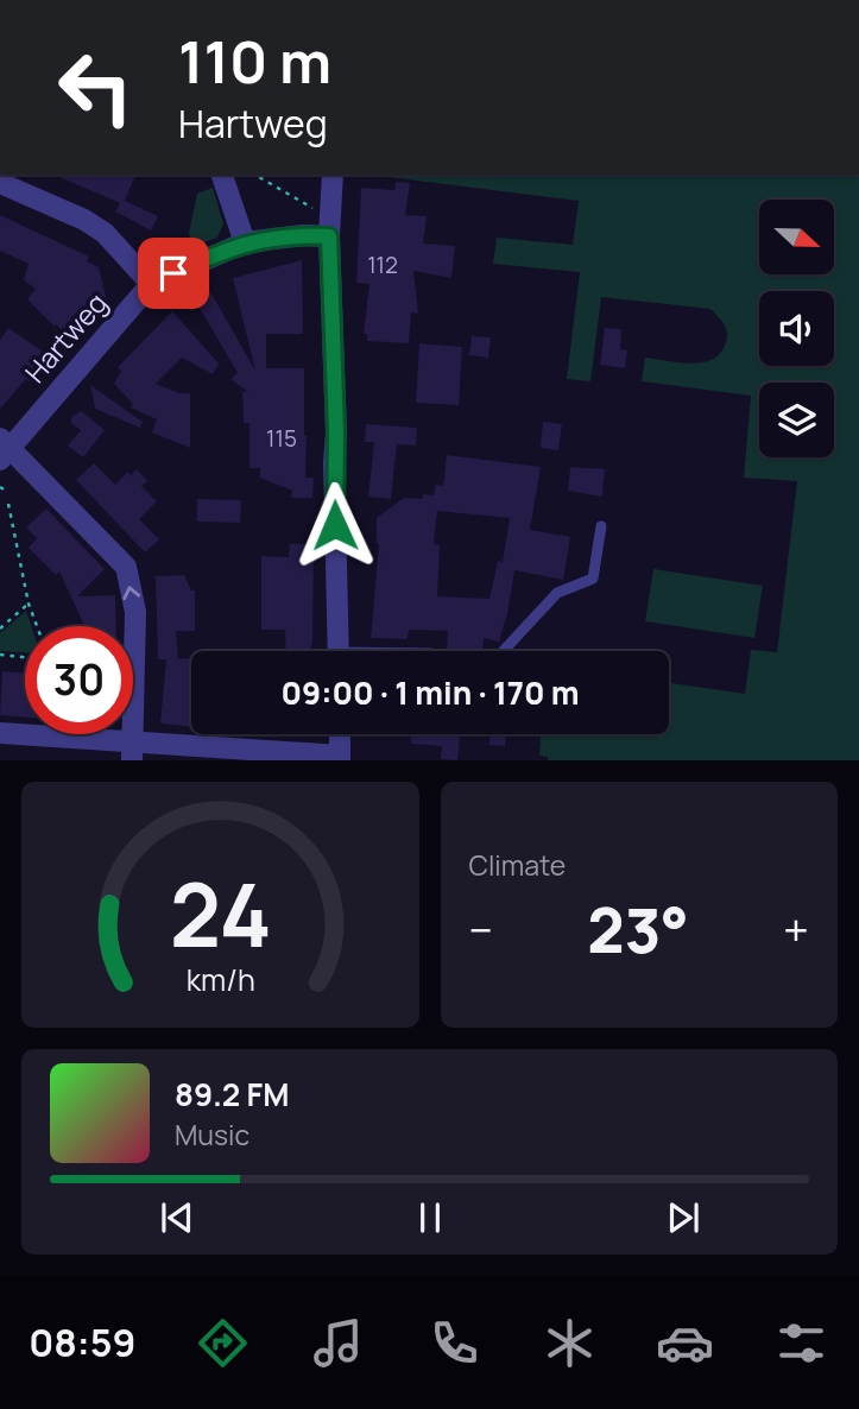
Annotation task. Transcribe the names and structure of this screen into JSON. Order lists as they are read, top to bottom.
{
  "streets": {
    "street": ["Hartweg"]
  },
  "house_numbers": ["112", "115"],
  "north": "right",
  "page": {
    "turn": ["110 m", "Hartweg"],
    "limit": "30",
    "trip": "09:00 · 1 min · 170 m",
    "tile": "Climate",
    "heat": ["−", "23°", "+"],
    "song": ["89.2 FM", "Music"],
    "tabs": "08:59",
    "gauge": ["24", "km/h"]
  }
}
